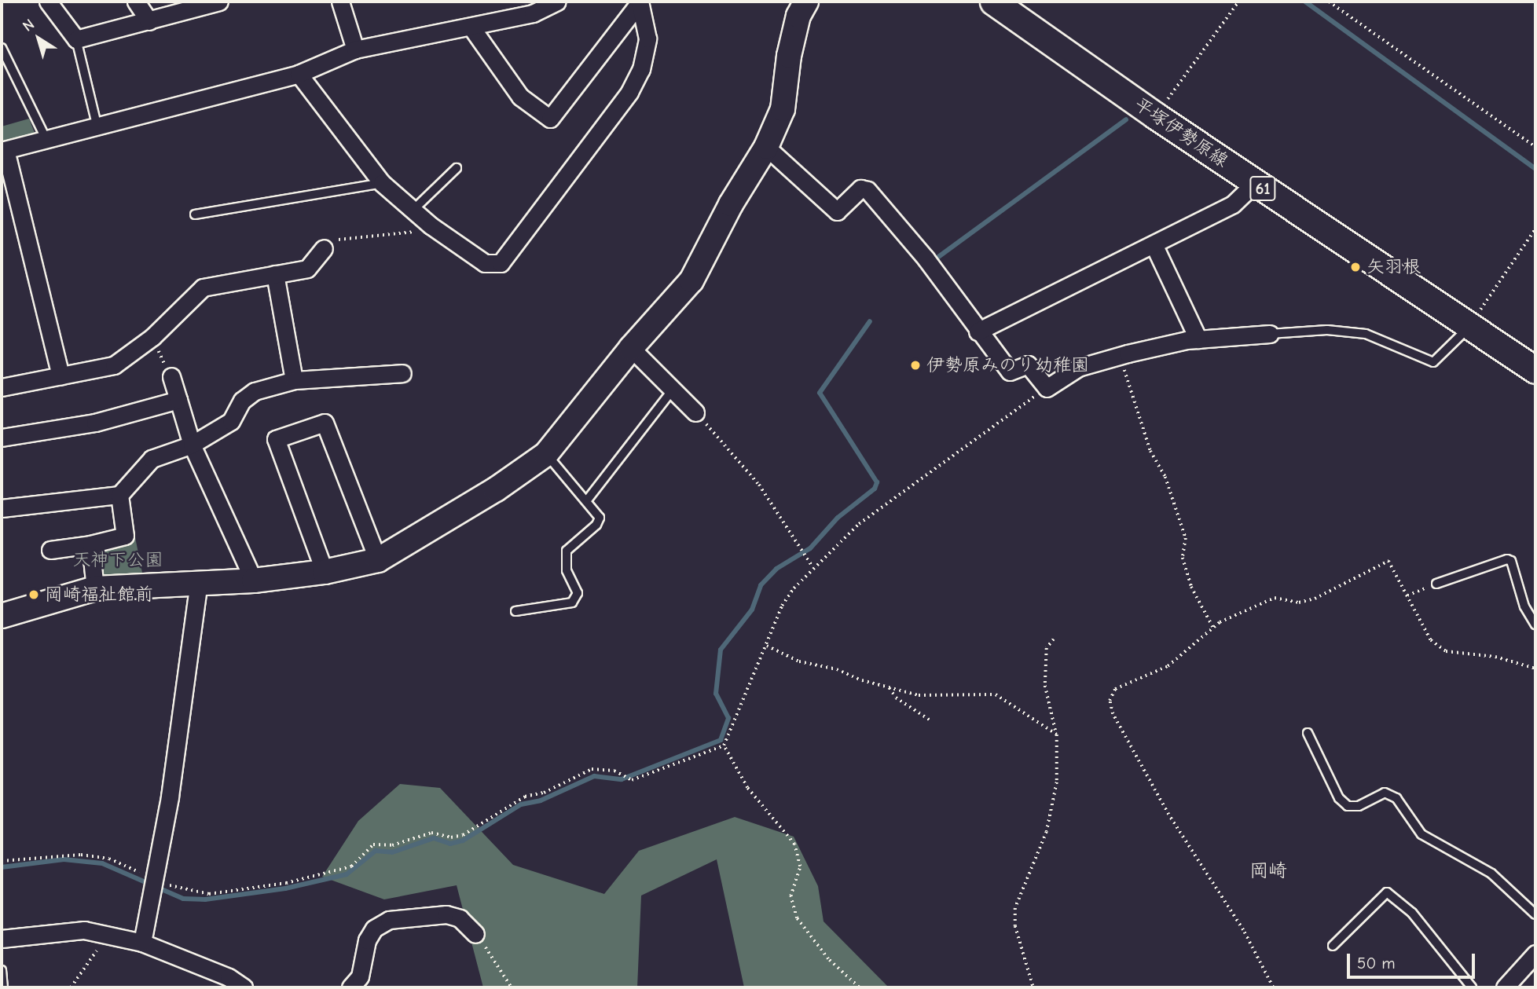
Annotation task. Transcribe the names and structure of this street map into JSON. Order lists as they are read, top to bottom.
{
  "streets": {
    "main road": ["平塚伊勢原線", "61"]
  },
  "districts": ["岡崎"],
  "parks": ["天神下公園"],
  "places": ["矢羽根", "伊勢原みのり幼稚園", "岡崎福祉館前"],
  "scale_bar": "50 m",
  "north": "top left"
}
